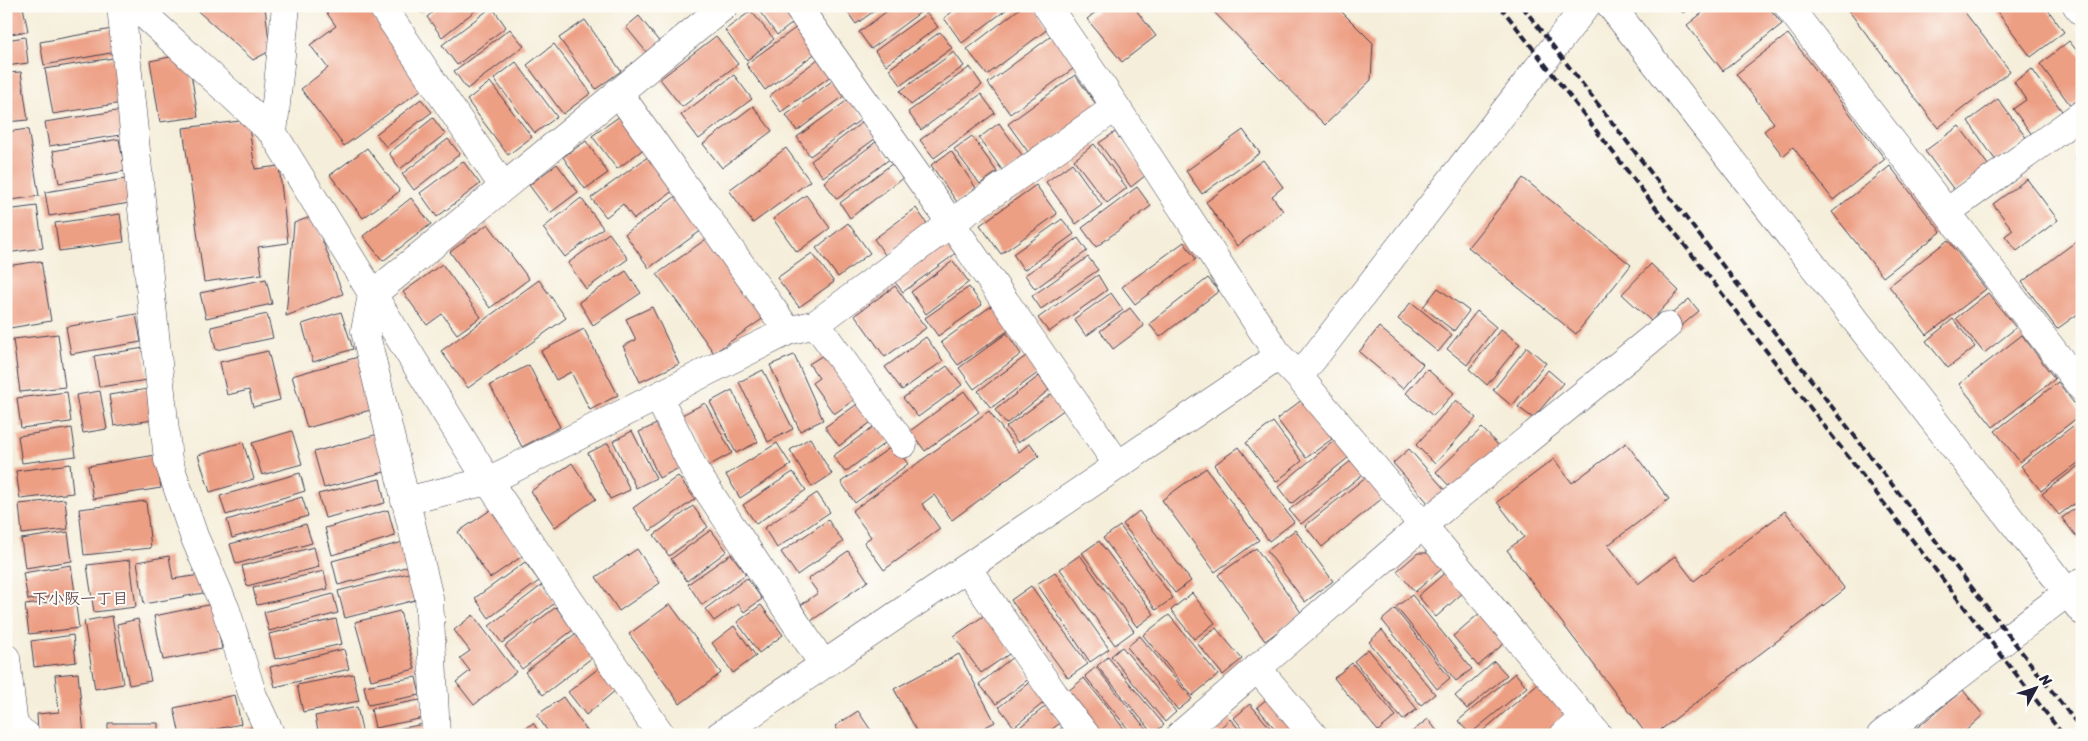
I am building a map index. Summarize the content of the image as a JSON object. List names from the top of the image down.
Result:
{
  "districts": ["下小阪一丁目"],
  "north": "top right"
}
